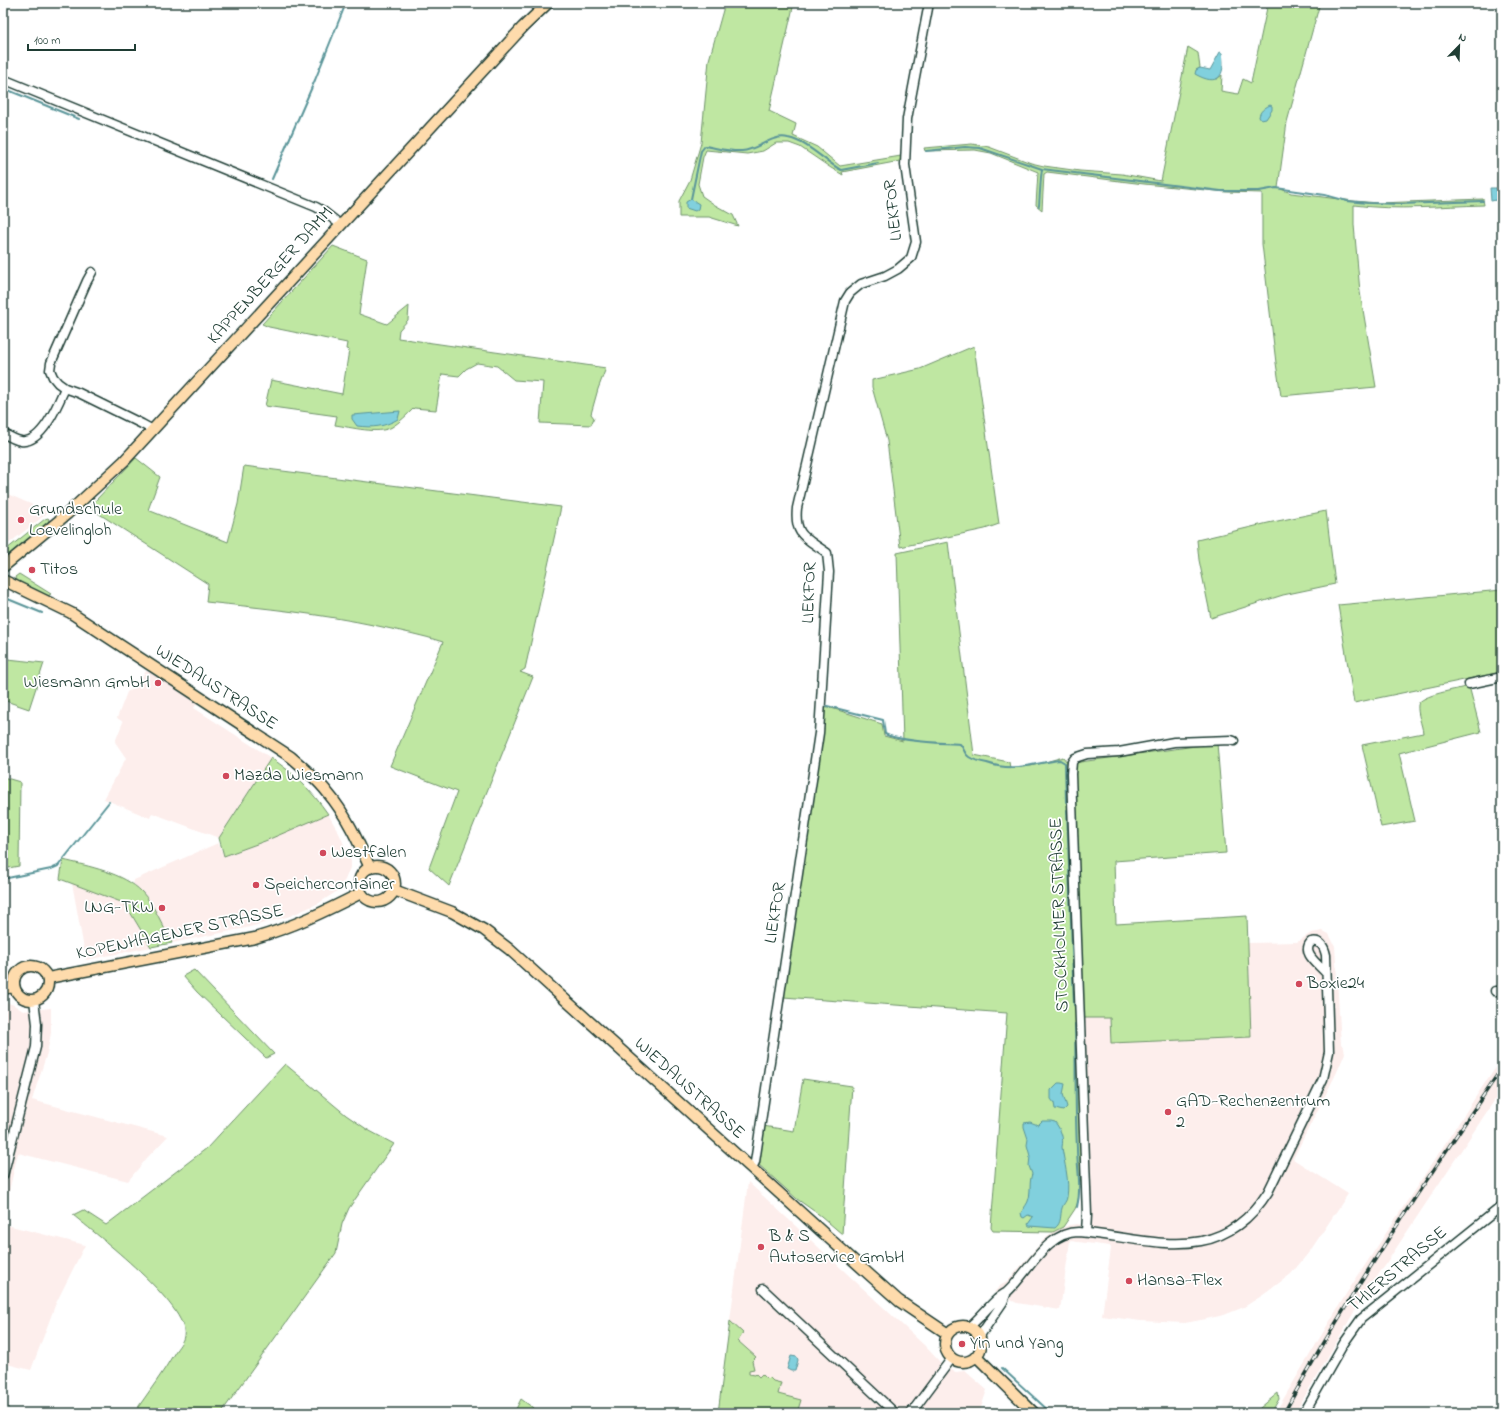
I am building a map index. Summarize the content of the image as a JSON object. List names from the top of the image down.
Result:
{
  "streets": {
    "main road": ["KAPPENBERGER DAMM", "WIEDAUSTRASSE", "KOPENHAGENER STRASSE"],
    "street": ["LIEKFOR", "STOCKHOLMER STRASSE", "THIERSTRASSE"]
  },
  "crossings": [
    ["LIEKFOR", "WIEDAUSTRASSE"],
    ["WIEDAUSTRASSE", "KOPENHAGENER STRASSE"]
  ],
  "places": [
    "Grundschule Loevelingloh",
    "Titos",
    "Wiesmann GmbH",
    "Mazda Wiesmann",
    "Westfalen",
    "Speichercontainer",
    "LNG-TKW",
    "Boxie24",
    "GAD-Rechenzentrum 2",
    "B & S Autoservice GmbH",
    "Hansa-Flex",
    "Yin und Yang"
  ],
  "scale_bar": "100 m",
  "north": "top right"
}
